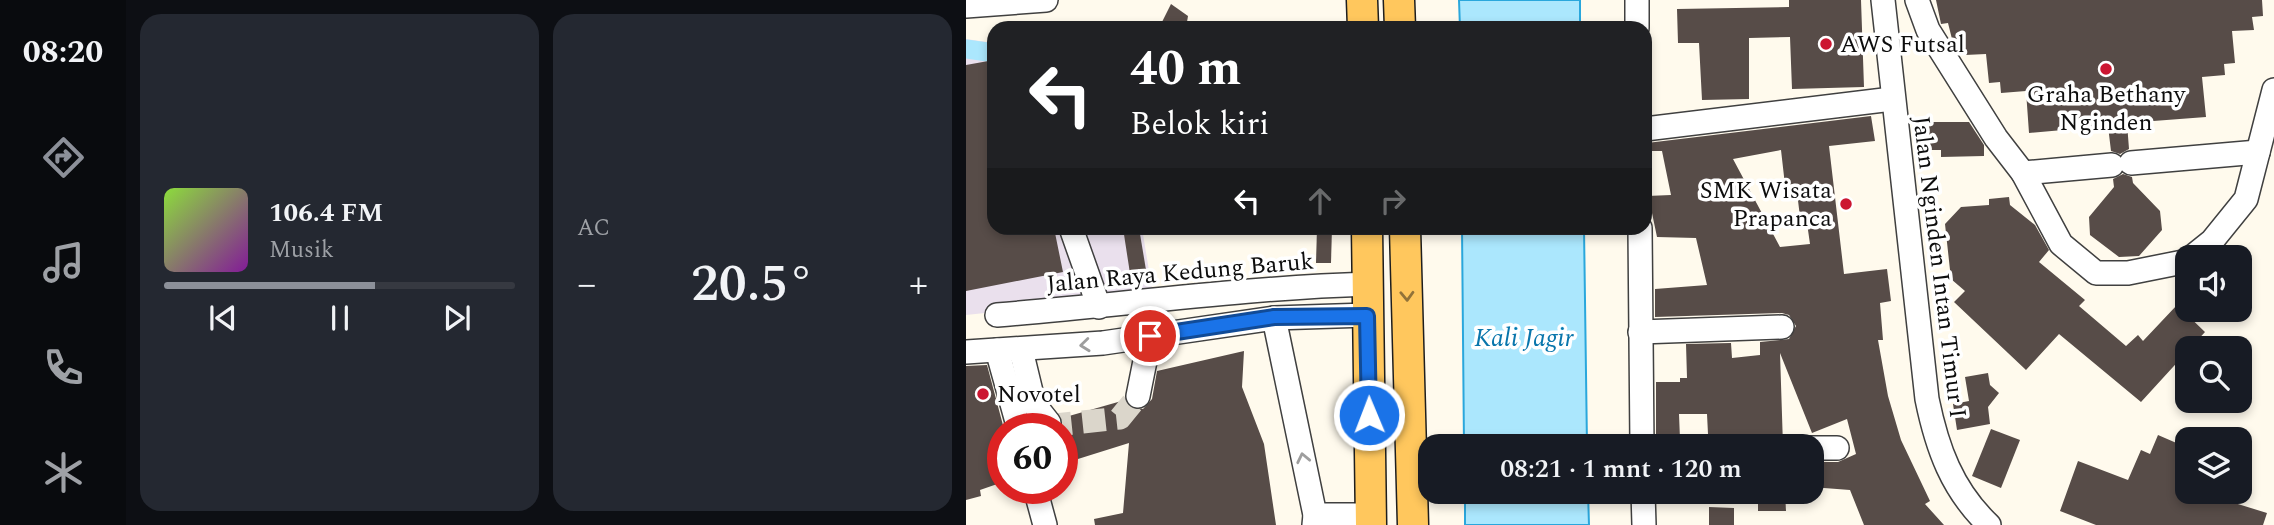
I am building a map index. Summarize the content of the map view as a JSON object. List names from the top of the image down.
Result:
{
  "streets": {
    "street": ["Jalan Nginden Intan Timur I", "Jalan Raya Kedung Baruk"]
  },
  "water": ["Kali Jagir"],
  "places": [
    "AWS Futsal",
    "Graha Bethany Nginden",
    "SMK Wisata Prapanca",
    "Novotel"
  ],
  "page": {
    "tabs": "08:20",
    "tile": "AC",
    "turn": ["40 m", "Belok kiri"],
    "song": ["106.4 FM", "Musik"],
    "heat": ["−", "20.5°", "+"],
    "limit": "60",
    "trip": "08:21 · 1 mnt · 120 m"
  }
}
